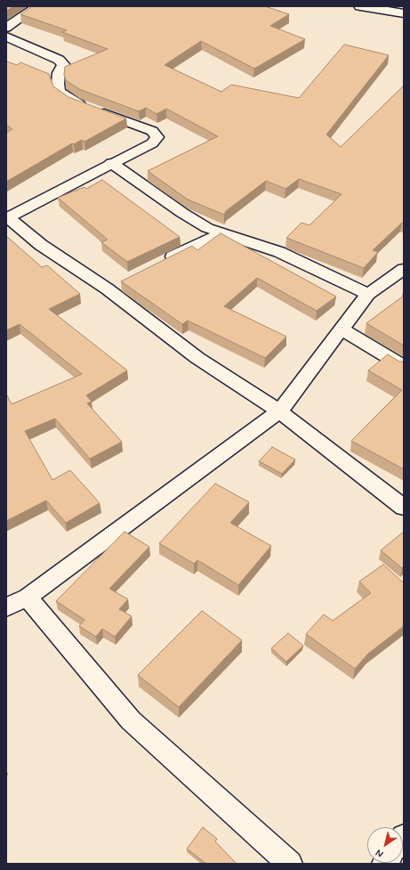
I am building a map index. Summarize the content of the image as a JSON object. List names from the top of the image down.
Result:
{
  "north": "bottom left"
}
